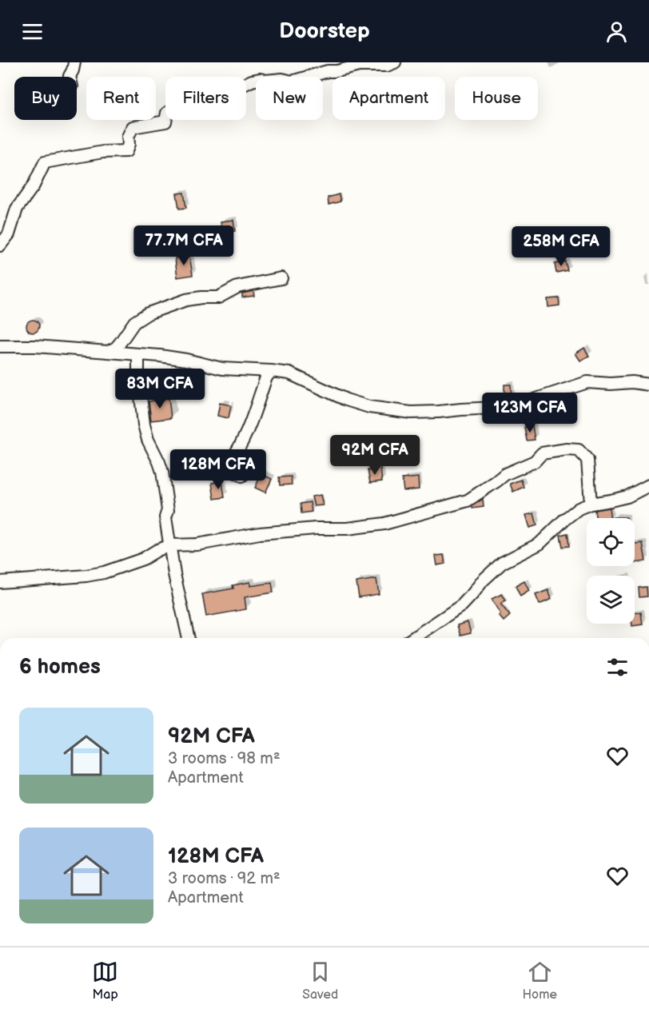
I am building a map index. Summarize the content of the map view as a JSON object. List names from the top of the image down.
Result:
{
  "page": {
    "header": "Doorstep",
    "chip": [
      "Buy",
      "Rent",
      "Filters",
      "New",
      "Apartment",
      "House"
    ],
    "price": [
      "77.7M CFA",
      "258M CFA",
      "83M CFA",
      "123M CFA",
      "92M CFA",
      "128M CFA"
    ],
    "heading": "6 homes",
    "list": [
      {
        "name": "92M CFA",
        "note": "3 rooms · 98 m² · Apartment"
      },
      {
        "name": "128M CFA",
        "note": "3 rooms · 92 m² · Apartment"
      }
    ],
    "tabs": ["Map", "Saved", "Home"]
  }
}
